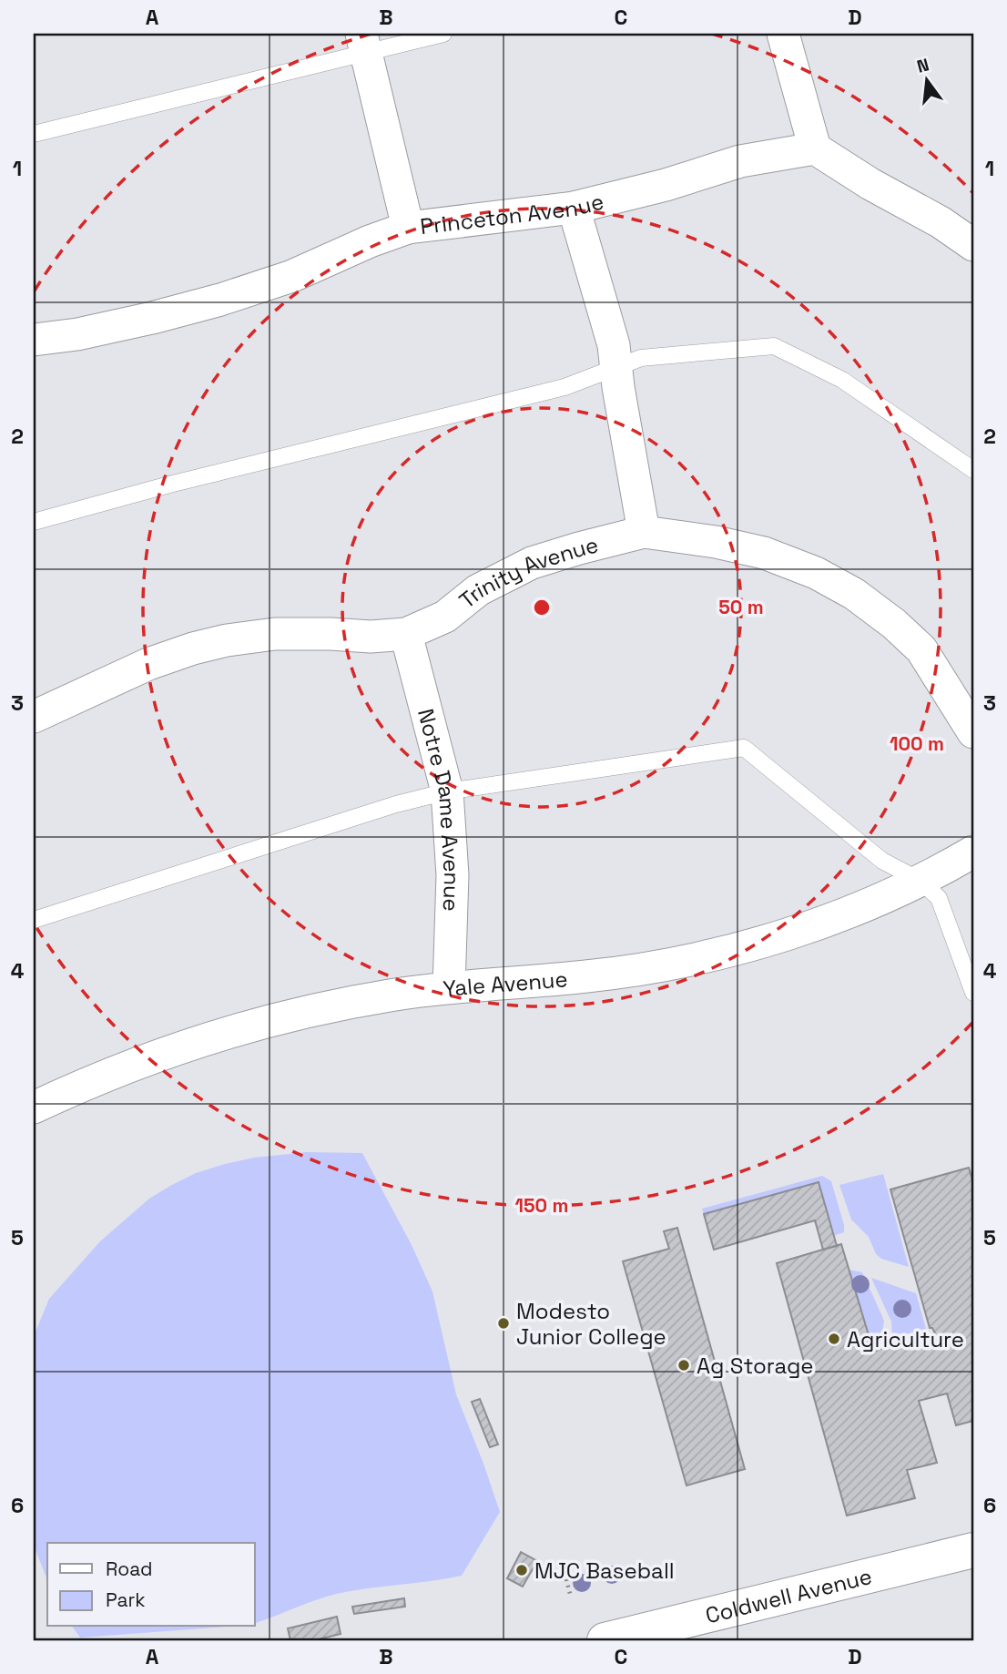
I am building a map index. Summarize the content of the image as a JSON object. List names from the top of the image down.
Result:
{
  "streets": {
    "street": [
      "Princeton Avenue",
      "Trinity Avenue",
      "Notre Dame Avenue",
      "Yale Avenue",
      "Coldwell Avenue"
    ]
  },
  "crossings": [
    ["Trinity Avenue", "Notre Dame Avenue"],
    ["Notre Dame Avenue", "Yale Avenue"]
  ],
  "places": [
    "Modesto Junior College",
    "Agriculture",
    "Ag Storage",
    "MJC Baseball"
  ],
  "legend": ["Road", "Park"],
  "north": "top",
  "grid": {
    "columns": [
      "A",
      "B",
      "C",
      "D"
    ],
    "rows": [
      "1",
      "2",
      "3",
      "4",
      "5",
      "6"
    ]
  },
  "rings": ["50 m", "100 m", "150 m"]
}
